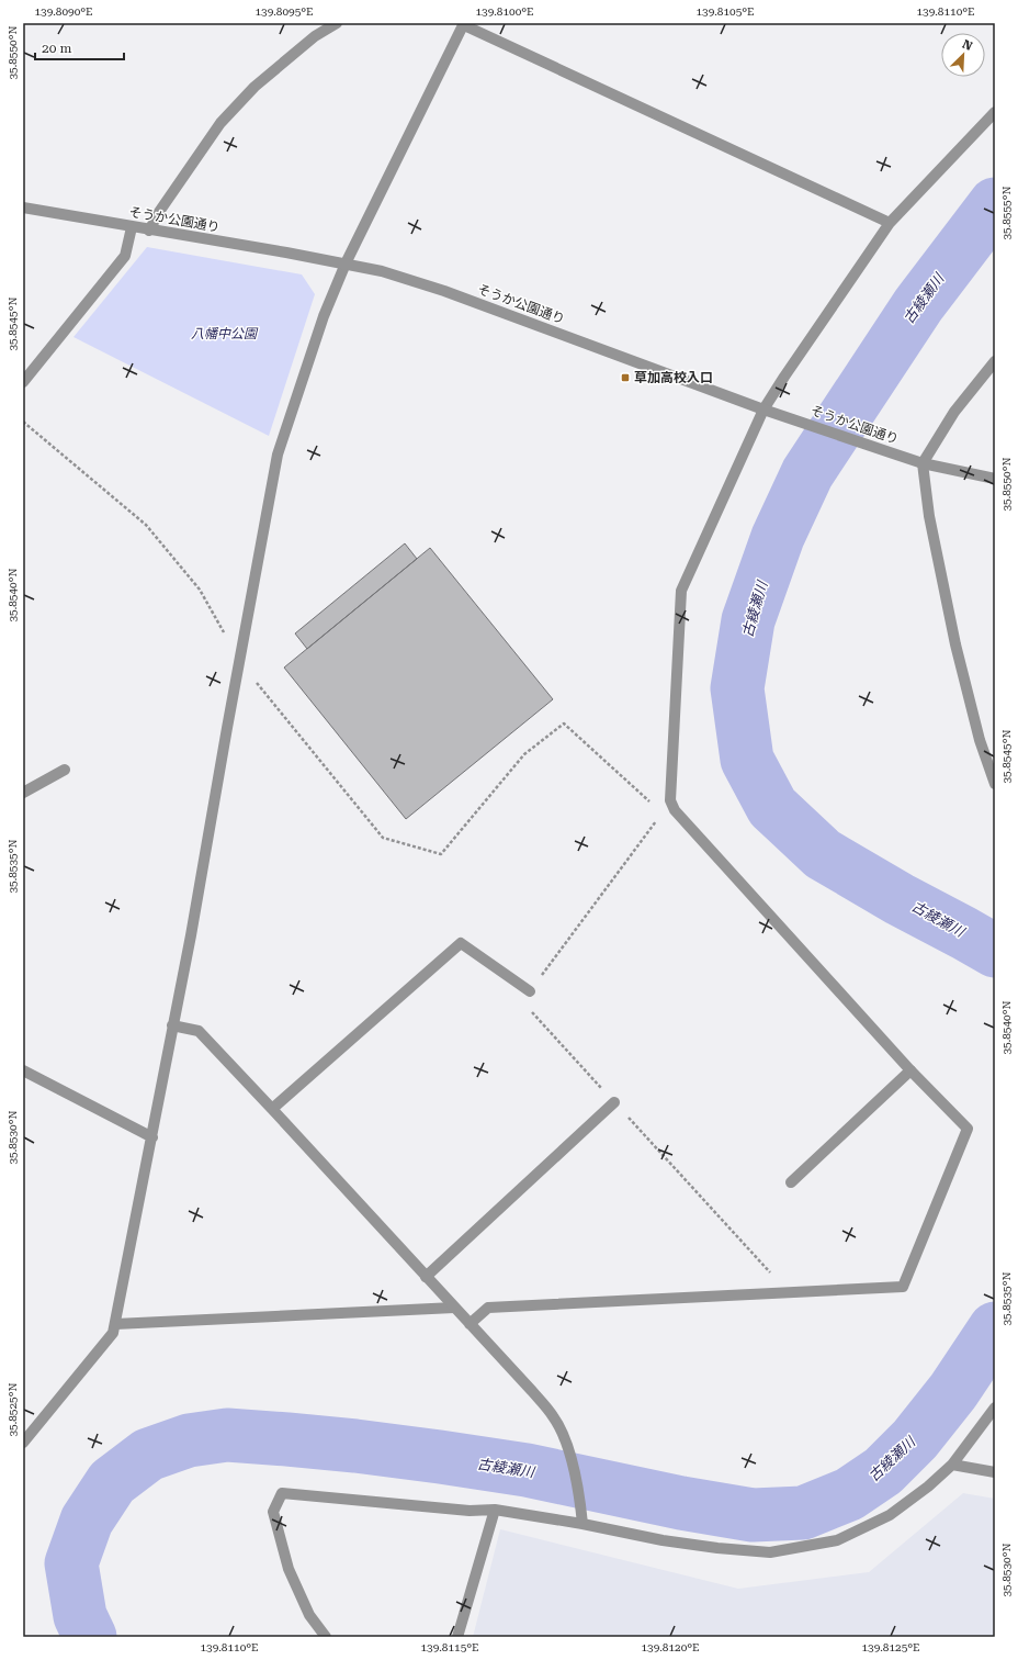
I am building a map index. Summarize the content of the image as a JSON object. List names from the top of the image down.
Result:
{
  "streets": {
    "street": ["そうか公園通り"]
  },
  "water": ["古綾瀬川"],
  "parks": ["八幡中公園"],
  "places": {
    "transit": ["草加高校入口"]
  },
  "scale_bar": "20 m",
  "north": "top right",
  "coordinates": [
    "139.8090°E",
    "139.8095°E",
    "139.8100°E",
    "139.8105°E",
    "139.8110°E",
    "35.8550°N",
    "35.8555°N",
    "35.8545°N",
    "35.8540°N",
    "35.8535°N",
    "35.8530°N",
    "35.8525°N",
    "139.8115°E",
    "139.8120°E",
    "139.8125°E"
  ]
}
